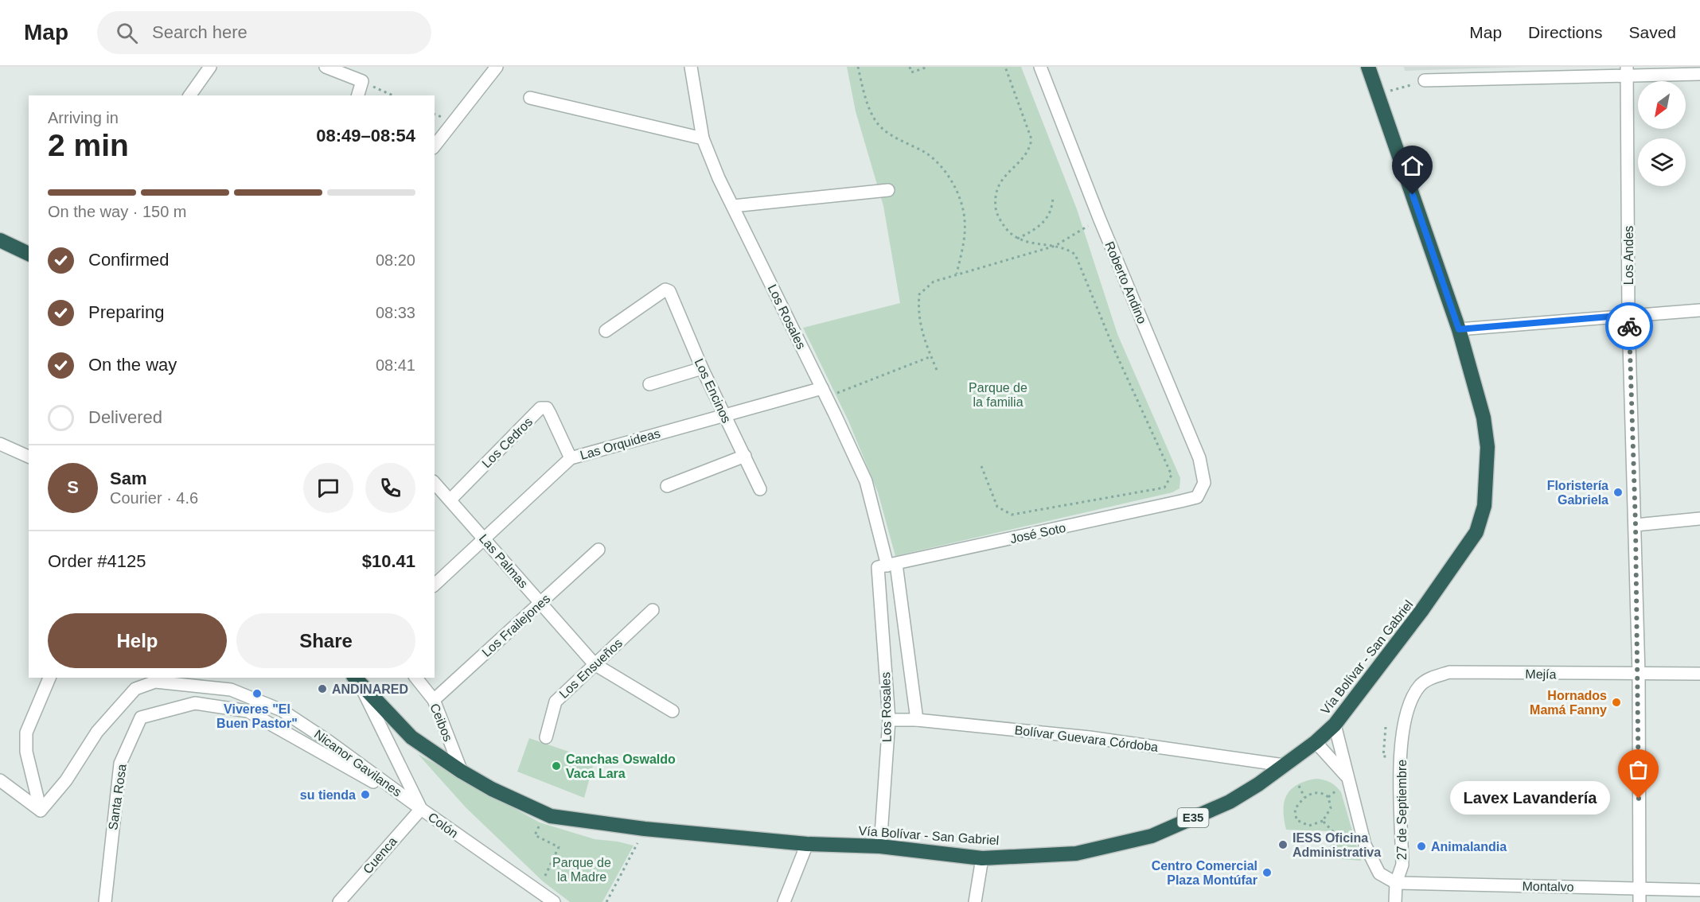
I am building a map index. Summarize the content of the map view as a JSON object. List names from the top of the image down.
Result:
{
  "streets": {
    "highway": ["Vía Bolívar - San Gabriel", "E35"],
    "street": [
      "Los Andes",
      "Roberto Andino",
      "Los Rosales",
      "Los Encinos",
      "Los Cedros",
      "Las Orquideas",
      "José Soto",
      "Las Palmas",
      "Los Frailejones",
      "Los Ensueños",
      "Mejía",
      "Ceibos",
      "Bolívar Guevara Córdoba",
      "Nicanor Gavilanes",
      "Santa Rosa",
      "27 de Septiembre",
      "Colón",
      "Cuenca",
      "Montalvo"
    ]
  },
  "crossings": [
    ["Los Andes", "Mejía"],
    ["Los Andes", "Montalvo"],
    ["Roberto Andino", "José Soto"],
    ["Los Rosales", "Las Orquideas"],
    ["Los Rosales", "José Soto"],
    ["Los Rosales", "Vía Bolívar - San Gabriel"],
    ["Los Rosales", "Bolívar Guevara Córdoba"],
    ["Los Encinos", "Las Orquideas"],
    ["Los Cedros", "Las Orquideas"],
    ["Los Cedros", "Las Palmas"],
    ["Las Orquideas", "Las Palmas"],
    ["Las Palmas", "Los Frailejones"],
    ["Las Palmas", "Los Ensueños"],
    ["Los Frailejones", "Ceibos"],
    ["Vía Bolívar - San Gabriel", "Ceibos"],
    ["Vía Bolívar - San Gabriel", "Bolívar Guevara Córdoba"],
    ["Vía Bolívar - San Gabriel", "Colón"],
    ["Mejía", "27 de Septiembre"],
    ["Nicanor Gavilanes", "Santa Rosa"],
    ["Nicanor Gavilanes", "Colón"],
    ["Nicanor Gavilanes", "Cuenca"],
    ["Santa Rosa", "Colón"],
    ["Santa Rosa", "Cuenca"],
    ["27 de Septiembre", "Montalvo"],
    ["Colón", "Cuenca"]
  ],
  "parks": ["Parque de la familia", "Parque de la Madre"],
  "places": [
    "Floristería Gabriela",
    "ANDINARED",
    "Viveres \"El Buen Pastor\"",
    "Hornados Mamá Fanny",
    "Canchas Oswaldo Vaca Lara",
    "su tienda",
    "Lavex Lavandería",
    "IESS Oficina Administrativa",
    "Animalandia",
    "Centro Comercial Plaza Montúfar"
  ],
  "north": "bottom left",
  "page": {
    "header": "Map",
    "search": "Search here",
    "nav": ["Map", "Directions", "Saved"],
    "heading": ["2 min", "Arriving in", "08:49–08:54"],
    "panel": [
      "Sam",
      "Courier · 4.6",
      "Order #4125",
      "$10.41"
    ],
    "bar": "On the way · 150 m",
    "list": [
      ["Confirmed", "08:20"],
      ["Preparing", "08:33"],
      ["On the way", "08:41"],
      "Delivered"
    ],
    "round": "S",
    "buttons": ["Help", "Share"],
    "bubble": "Lavex Lavandería"
  }
}
